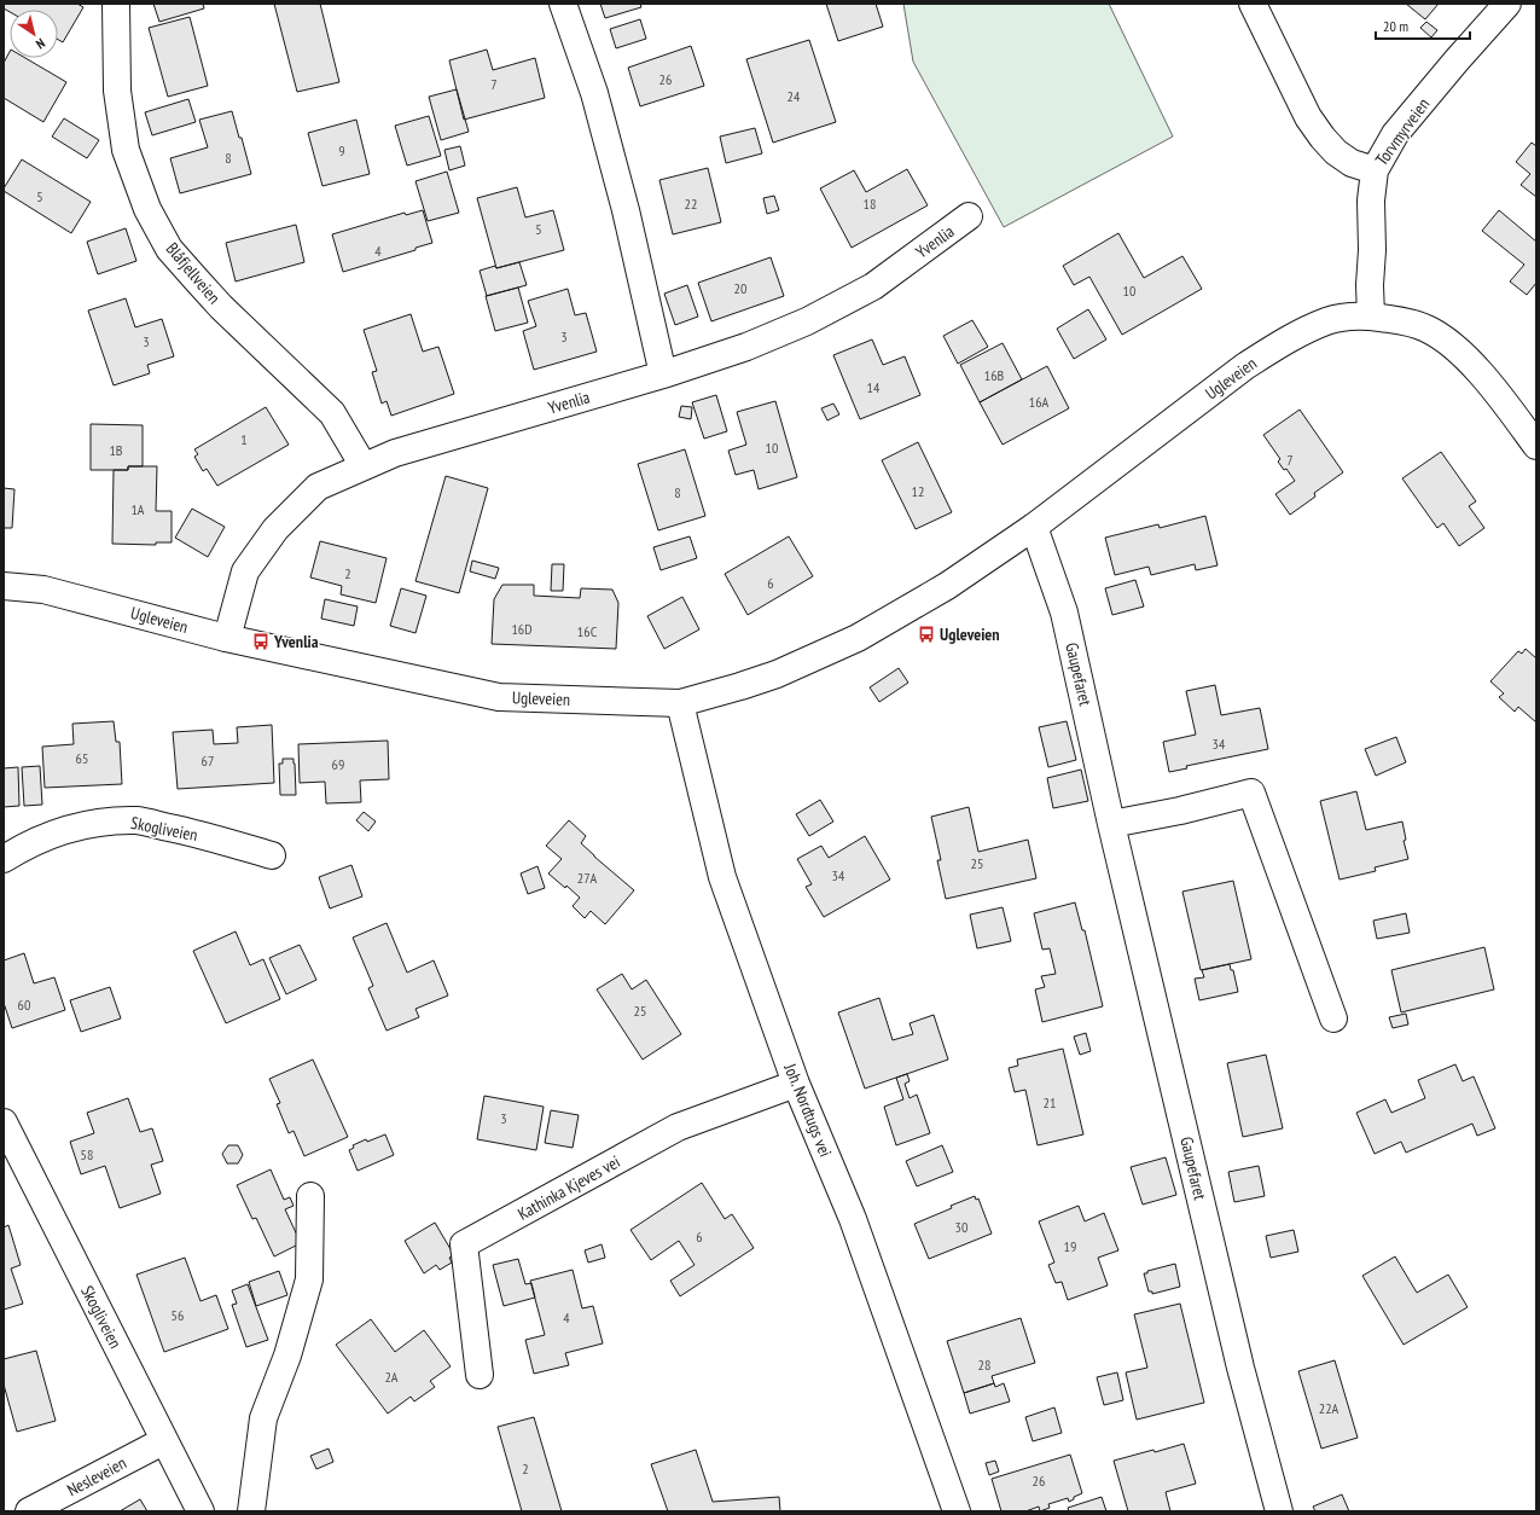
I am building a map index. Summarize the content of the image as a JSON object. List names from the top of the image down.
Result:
{
  "streets": {
    "street": [
      "Torvmyrveien",
      "Yvenlia",
      "Blåfjellveien",
      "Ugleveien",
      "Gaupefaret",
      "Skogliveien",
      "Joh. Nordtugs vei",
      "Kathinka Kjeves vei",
      "Nesleveien"
    ]
  },
  "crossings": [
    ["Torvmyrveien", "Ugleveien"],
    ["Yvenlia", "Blåfjellveien"],
    ["Yvenlia", "Ugleveien"],
    ["Ugleveien", "Gaupefaret"],
    ["Ugleveien", "Joh. Nordtugs vei"],
    ["Skogliveien", "Nesleveien"],
    ["Joh. Nordtugs vei", "Kathinka Kjeves vei"]
  ],
  "places": {
    "bus stop": ["Ugleveien", "Yvenlia"]
  },
  "house_numbers": [
    "26",
    "7",
    "24",
    "9",
    "8",
    "5",
    "22",
    "18",
    "5",
    "4",
    "20",
    "10",
    "3",
    "3",
    "16B",
    "14",
    "16A",
    "1",
    "10",
    "1B",
    "7",
    "12",
    "8",
    "1A",
    "2",
    "6",
    "16D",
    "16C",
    "34",
    "65",
    "67",
    "69",
    "25",
    "34",
    "27A",
    "60",
    "25",
    "21",
    "3",
    "58",
    "30",
    "6",
    "19",
    "56",
    "4",
    "28",
    "2A",
    "22A",
    "2",
    "26"
  ],
  "scale_bar": "20 m",
  "north": "bottom right"
}
